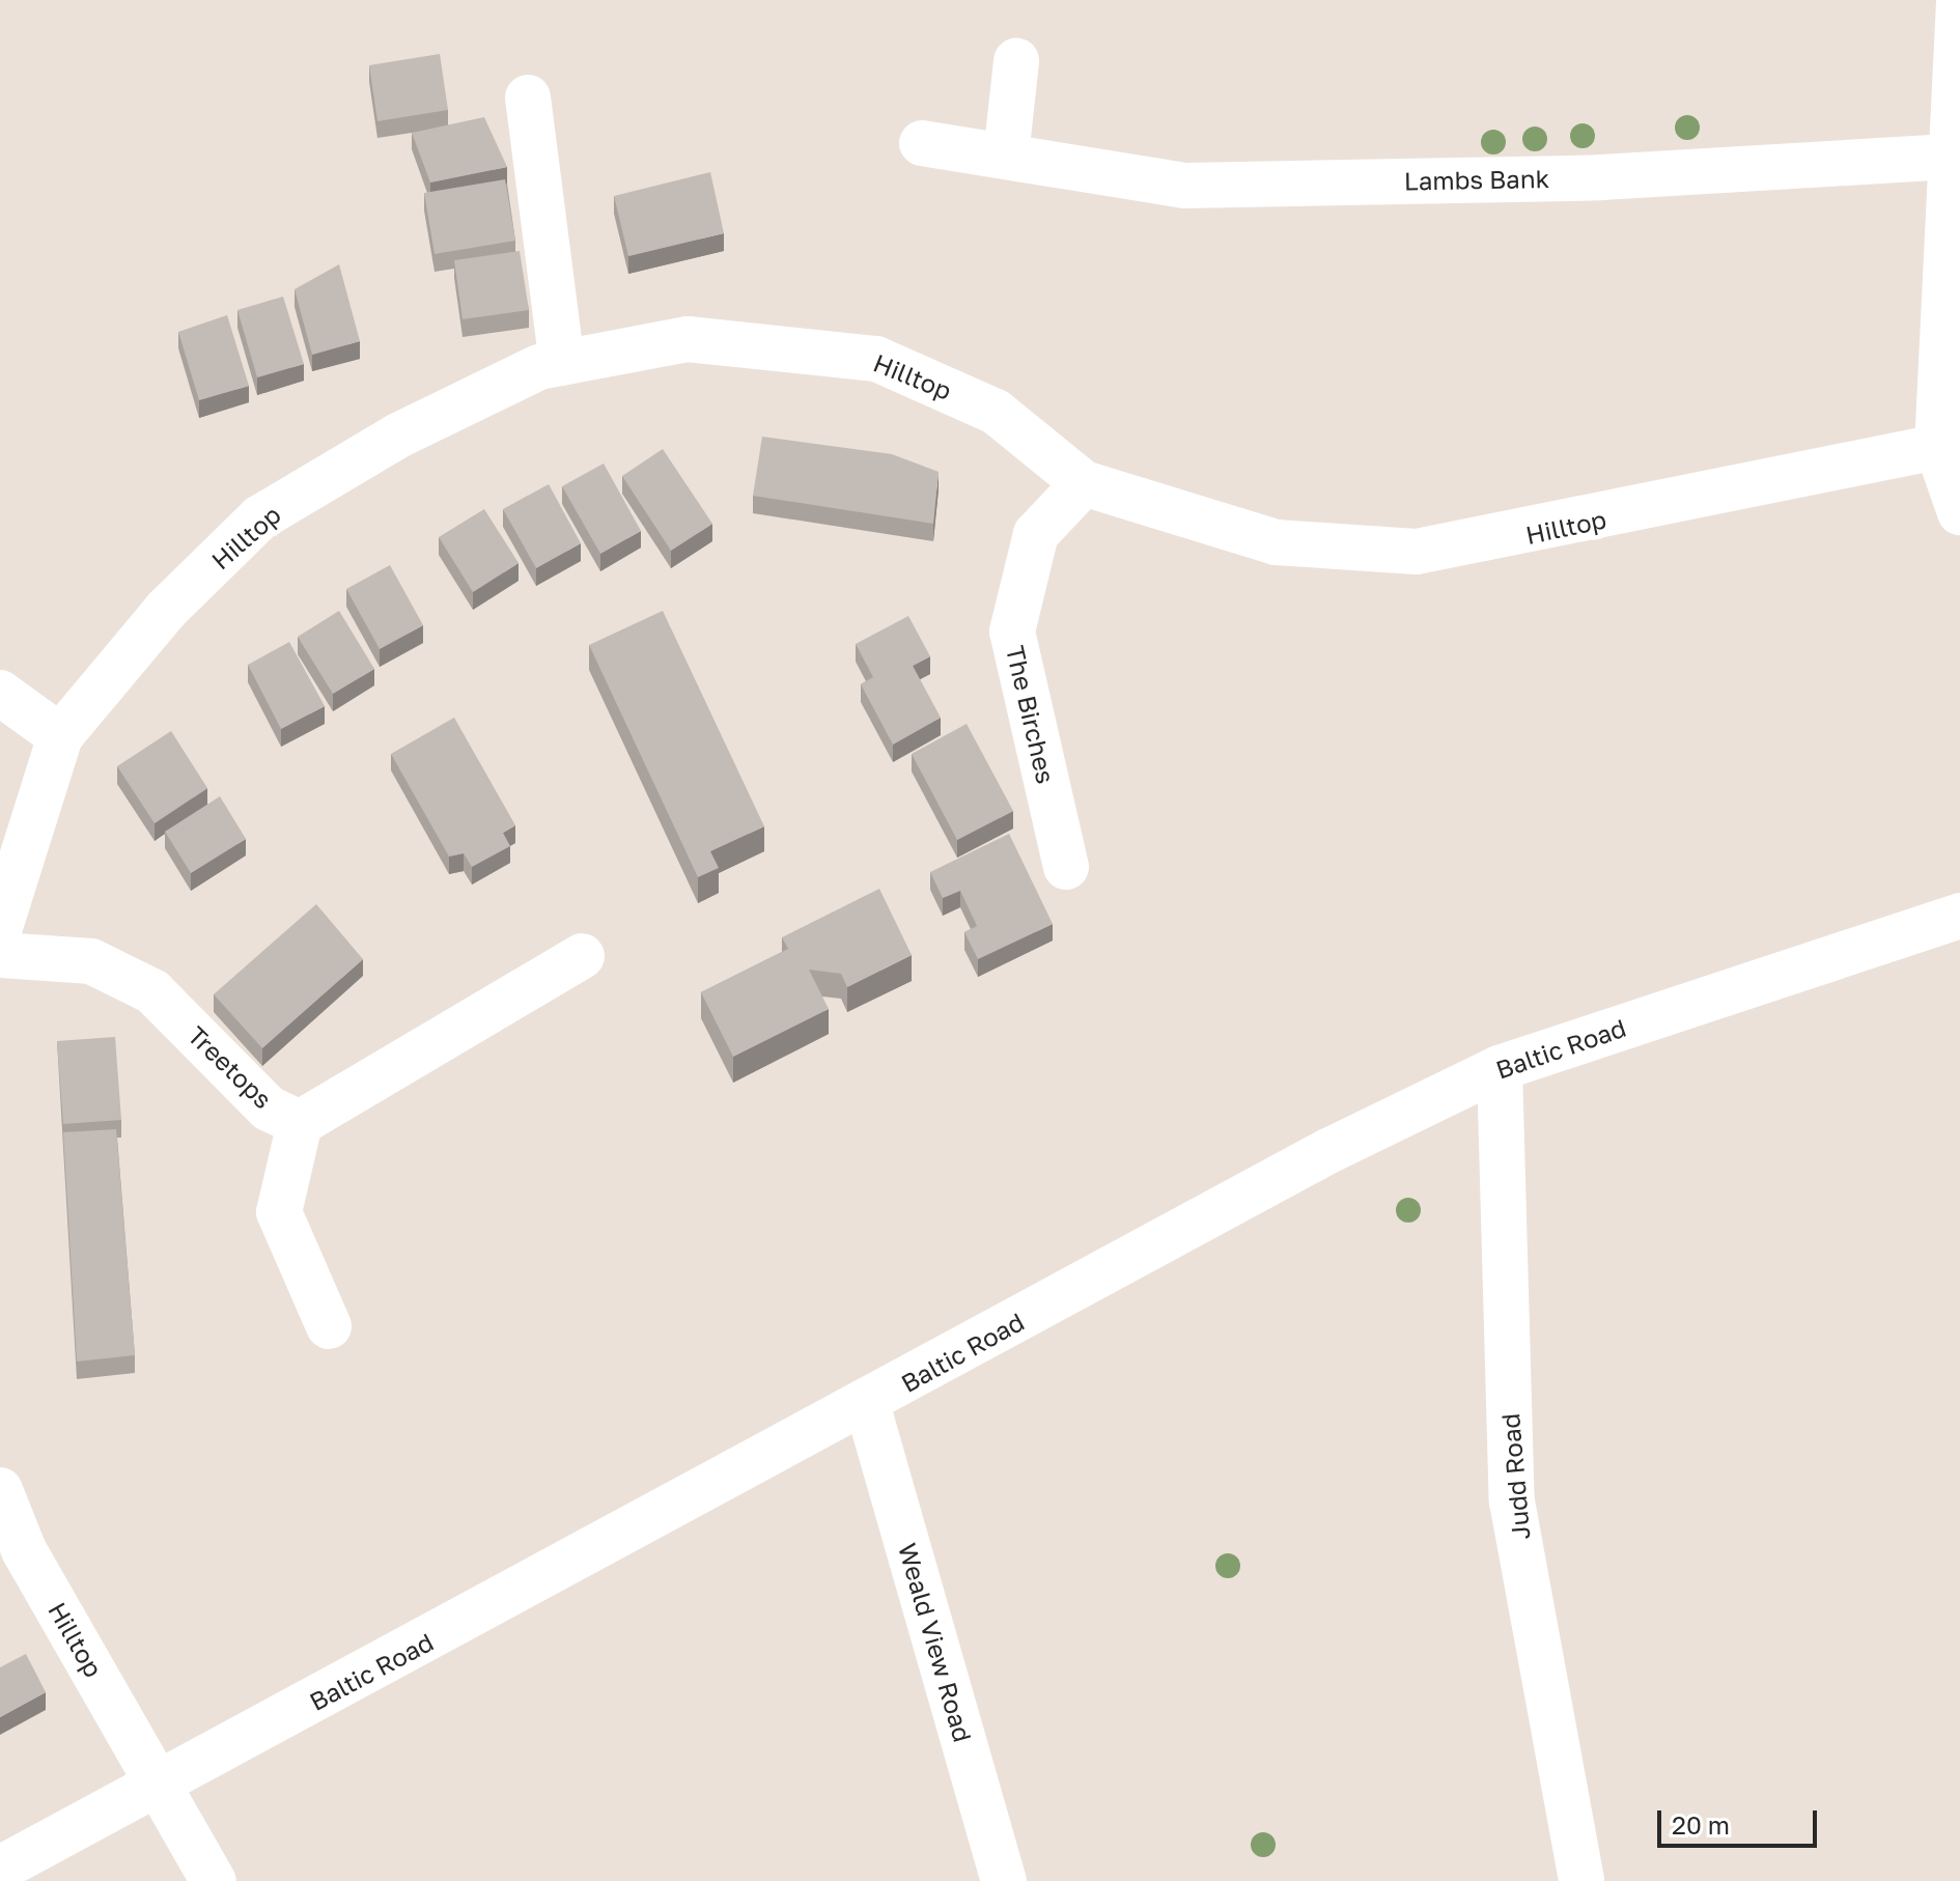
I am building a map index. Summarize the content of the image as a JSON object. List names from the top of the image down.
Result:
{
  "streets": {
    "street": [
      "Lambs Bank",
      "Hilltop",
      "The Birches",
      "Baltic Road",
      "Treetops",
      "Judd Road",
      "Weald View Road"
    ]
  },
  "crossings": [
    ["Hilltop", "The Birches"],
    ["Hilltop", "Baltic Road"],
    ["Baltic Road", "Judd Road"],
    ["Baltic Road", "Weald View Road"]
  ],
  "scale_bar": "20 m"
}
